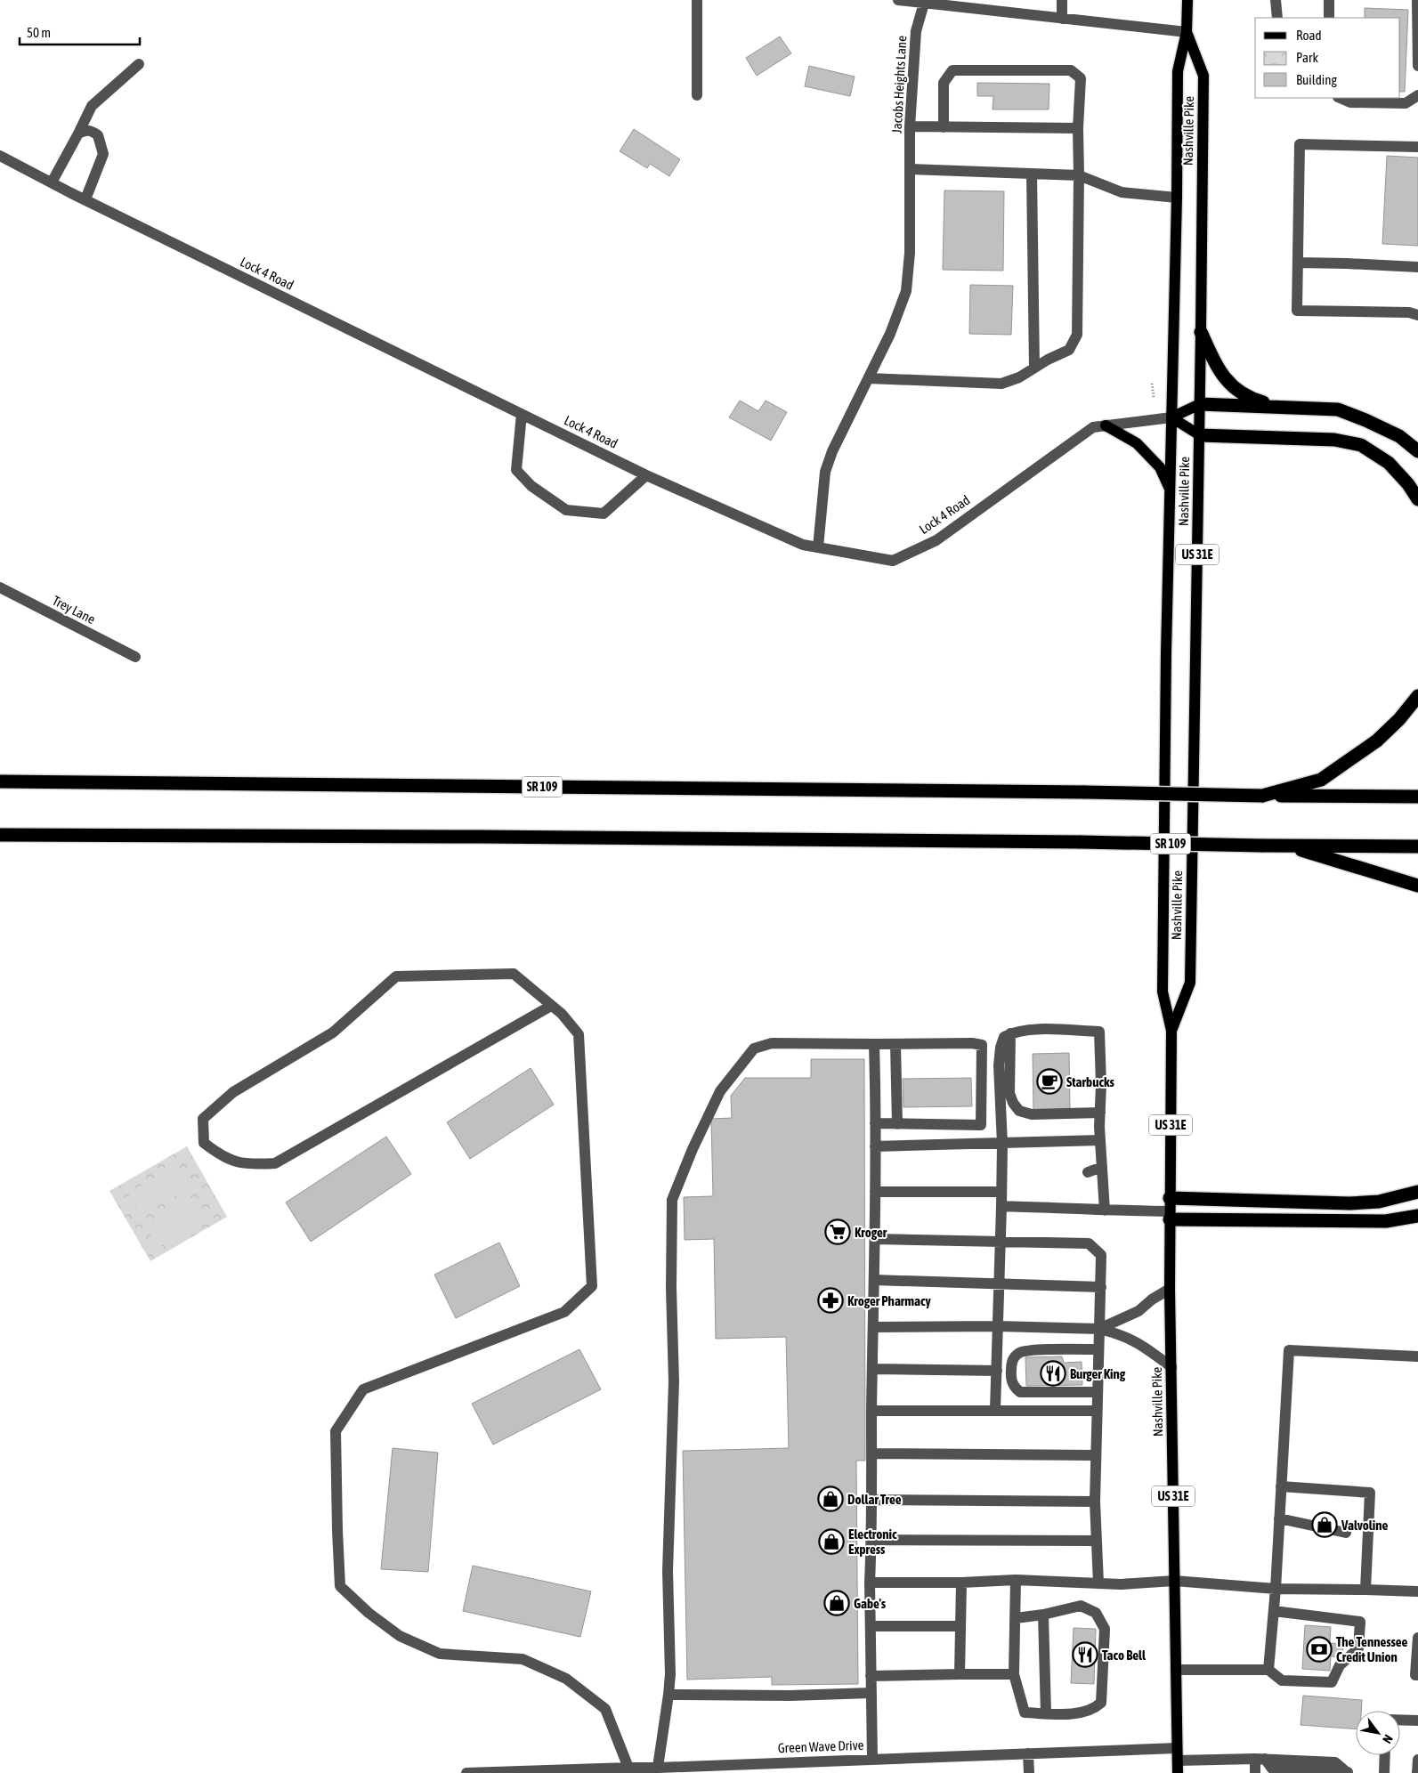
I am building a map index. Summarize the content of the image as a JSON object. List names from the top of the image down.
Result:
{
  "streets": {
    "highway": ["SR 109"],
    "main road": ["Nashville Pike", "US 31E"],
    "street": [
      "Jacobs Heights Lane",
      "Lock 4 Road",
      "Trey Lane",
      "Green Wave Drive"
    ]
  },
  "crossings": [
    ["Jacobs Heights Lane", "Lock 4 Road"],
    ["Nashville Pike", "Lock 4 Road"],
    ["Nashville Pike", "Green Wave Drive"]
  ],
  "places": {
    "cafe": ["Starbucks"],
    "supermarket": ["Kroger"],
    "pharmacy": ["Kroger Pharmacy"],
    "restaurant": ["Burger King", "Taco Bell"],
    "shop": [
      "Dollar Tree",
      "Valvoline",
      "Electronic Express",
      "Gabe's"
    ],
    "bank": ["The Tennessee Credit Union"]
  },
  "legend": ["Road", "Park", "Building"],
  "scale_bar": "50 m",
  "north": "bottom right"
}
